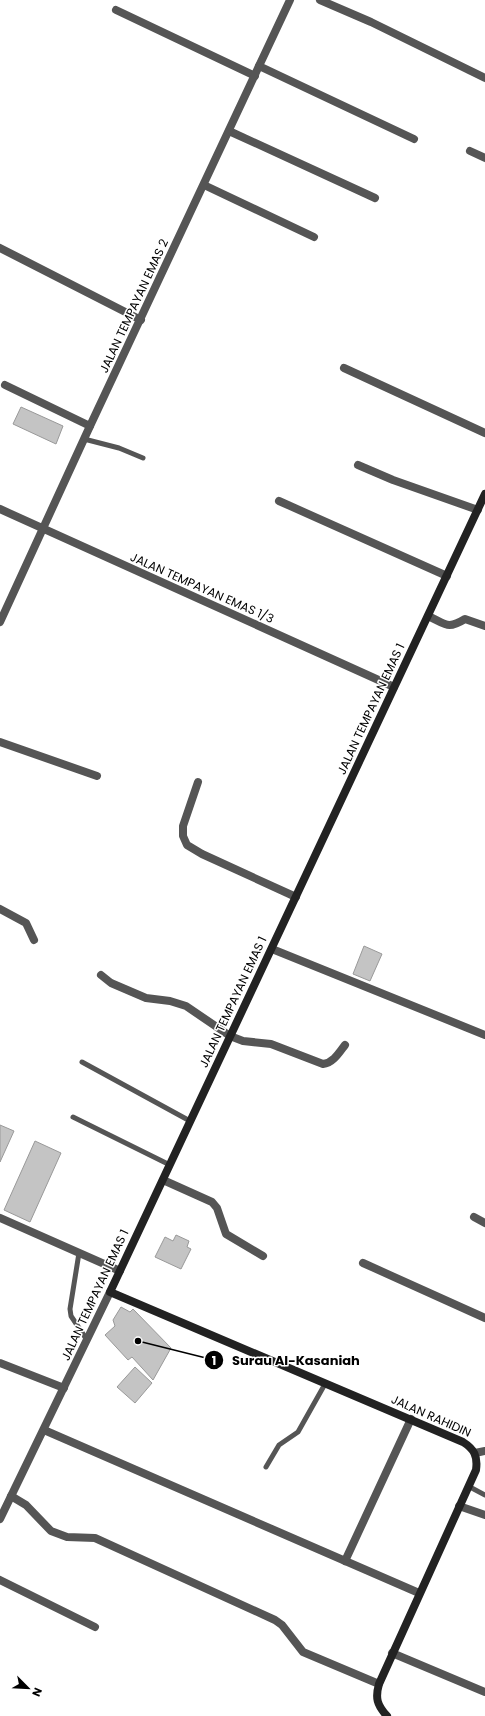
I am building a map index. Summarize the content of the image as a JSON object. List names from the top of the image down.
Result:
{
  "streets": {
    "street": [
      "JALAN TEMPAYAN EMAS 2",
      "JALAN TEMPAYAN EMAS 1/3",
      "JALAN TEMPAYAN EMAS 1",
      "JALAN RAHIDIN"
    ]
  },
  "crossings": [
    ["JALAN TEMPAYAN EMAS 2", "JALAN TEMPAYAN EMAS 1/3"],
    ["JALAN TEMPAYAN EMAS 1/3", "JALAN TEMPAYAN EMAS 1"],
    ["JALAN TEMPAYAN EMAS 1", "JALAN RAHIDIN"]
  ],
  "places": ["Surau Al-Kasaniah"],
  "north": "bottom right"
}
